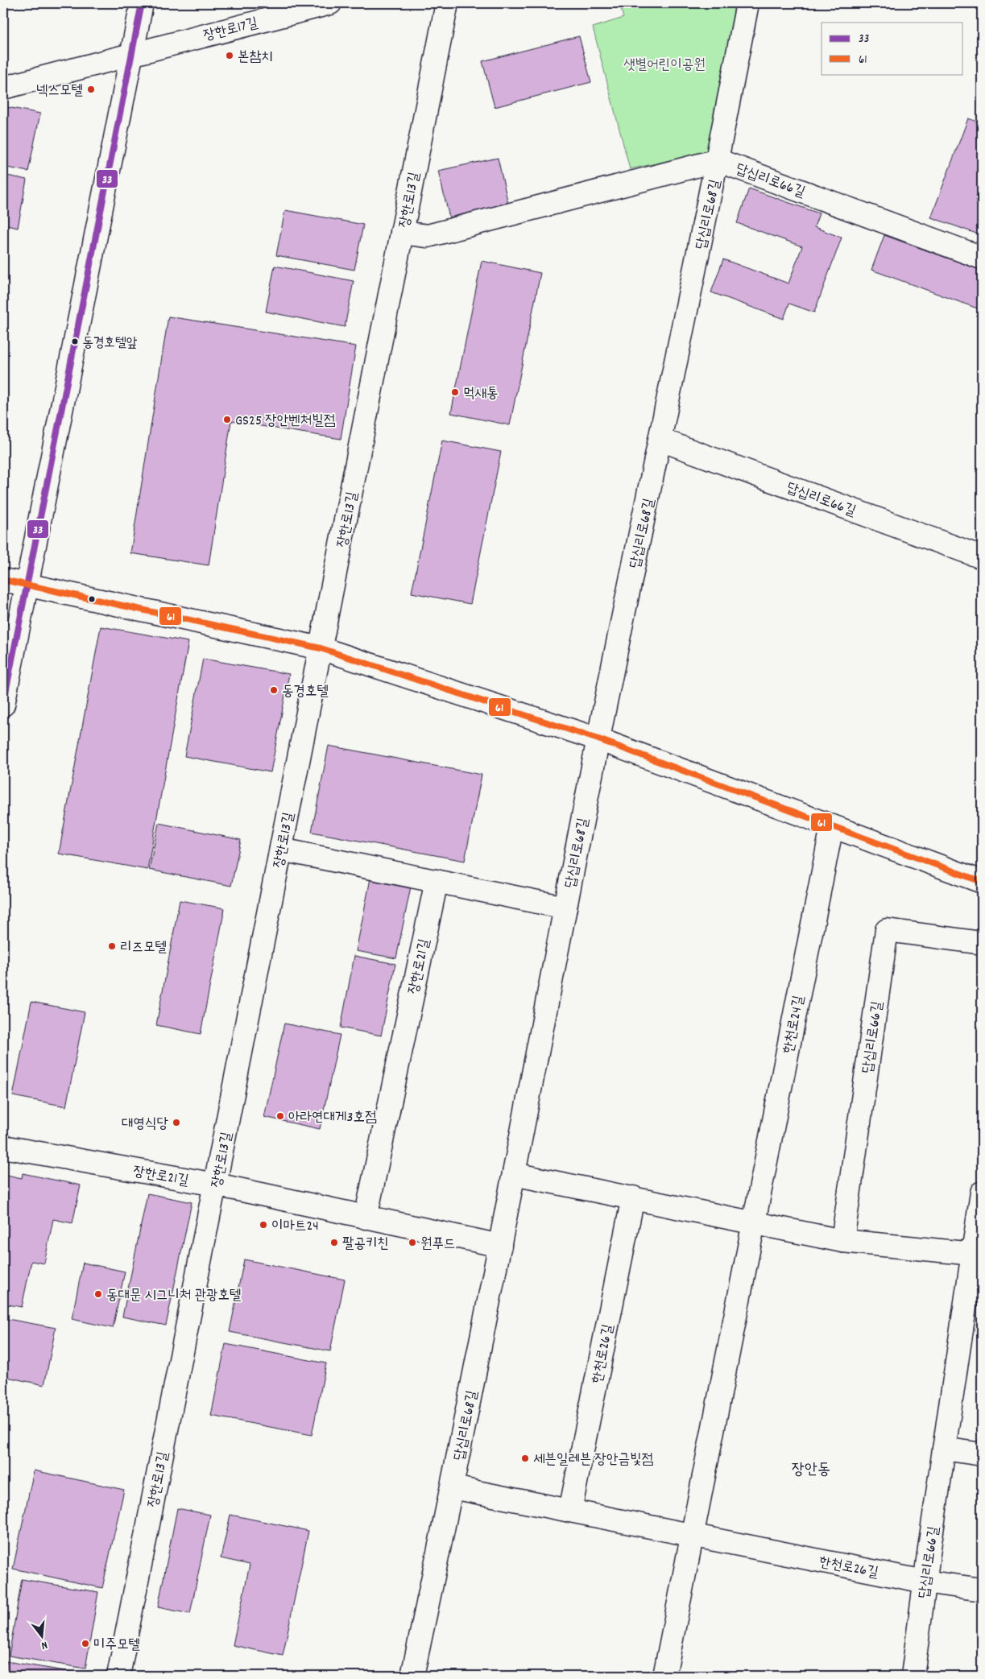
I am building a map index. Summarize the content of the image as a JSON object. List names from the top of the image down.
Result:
{
  "streets": {
    "street": [
      "장한로17길",
      "답십리로66길",
      "장한로13길",
      "답십리로68길",
      "장한로21길",
      "한천로24길",
      "한천로26길"
    ]
  },
  "crossings": [
    ["답십리로66길", "답십리로68길"],
    ["답십리로66길", "한천로26길"],
    ["장한로13길", "답십리로68길"],
    ["장한로13길", "장한로21길"],
    ["답십리로68길", "장한로21길"],
    ["답십리로68길", "한천로26길"]
  ],
  "districts": ["장안동"],
  "parks": ["샛별어린이공원"],
  "places": [
    "본참치",
    "넥스모텔",
    "동경호텔앞",
    "먹새통",
    "GS25 장안벤처빌점",
    "동경호텔",
    "리즈모텔",
    "아라연대게3호점",
    "대영식당",
    "이마트24",
    "팔공키친",
    "원푸드",
    "동대문 시그니처 관광호텔",
    "세븐일레븐 장안금빛점",
    "미주모텔"
  ],
  "lines": ["transit line 33", "transit line 61"],
  "legend": ["33", "61"],
  "north": "bottom"
}
